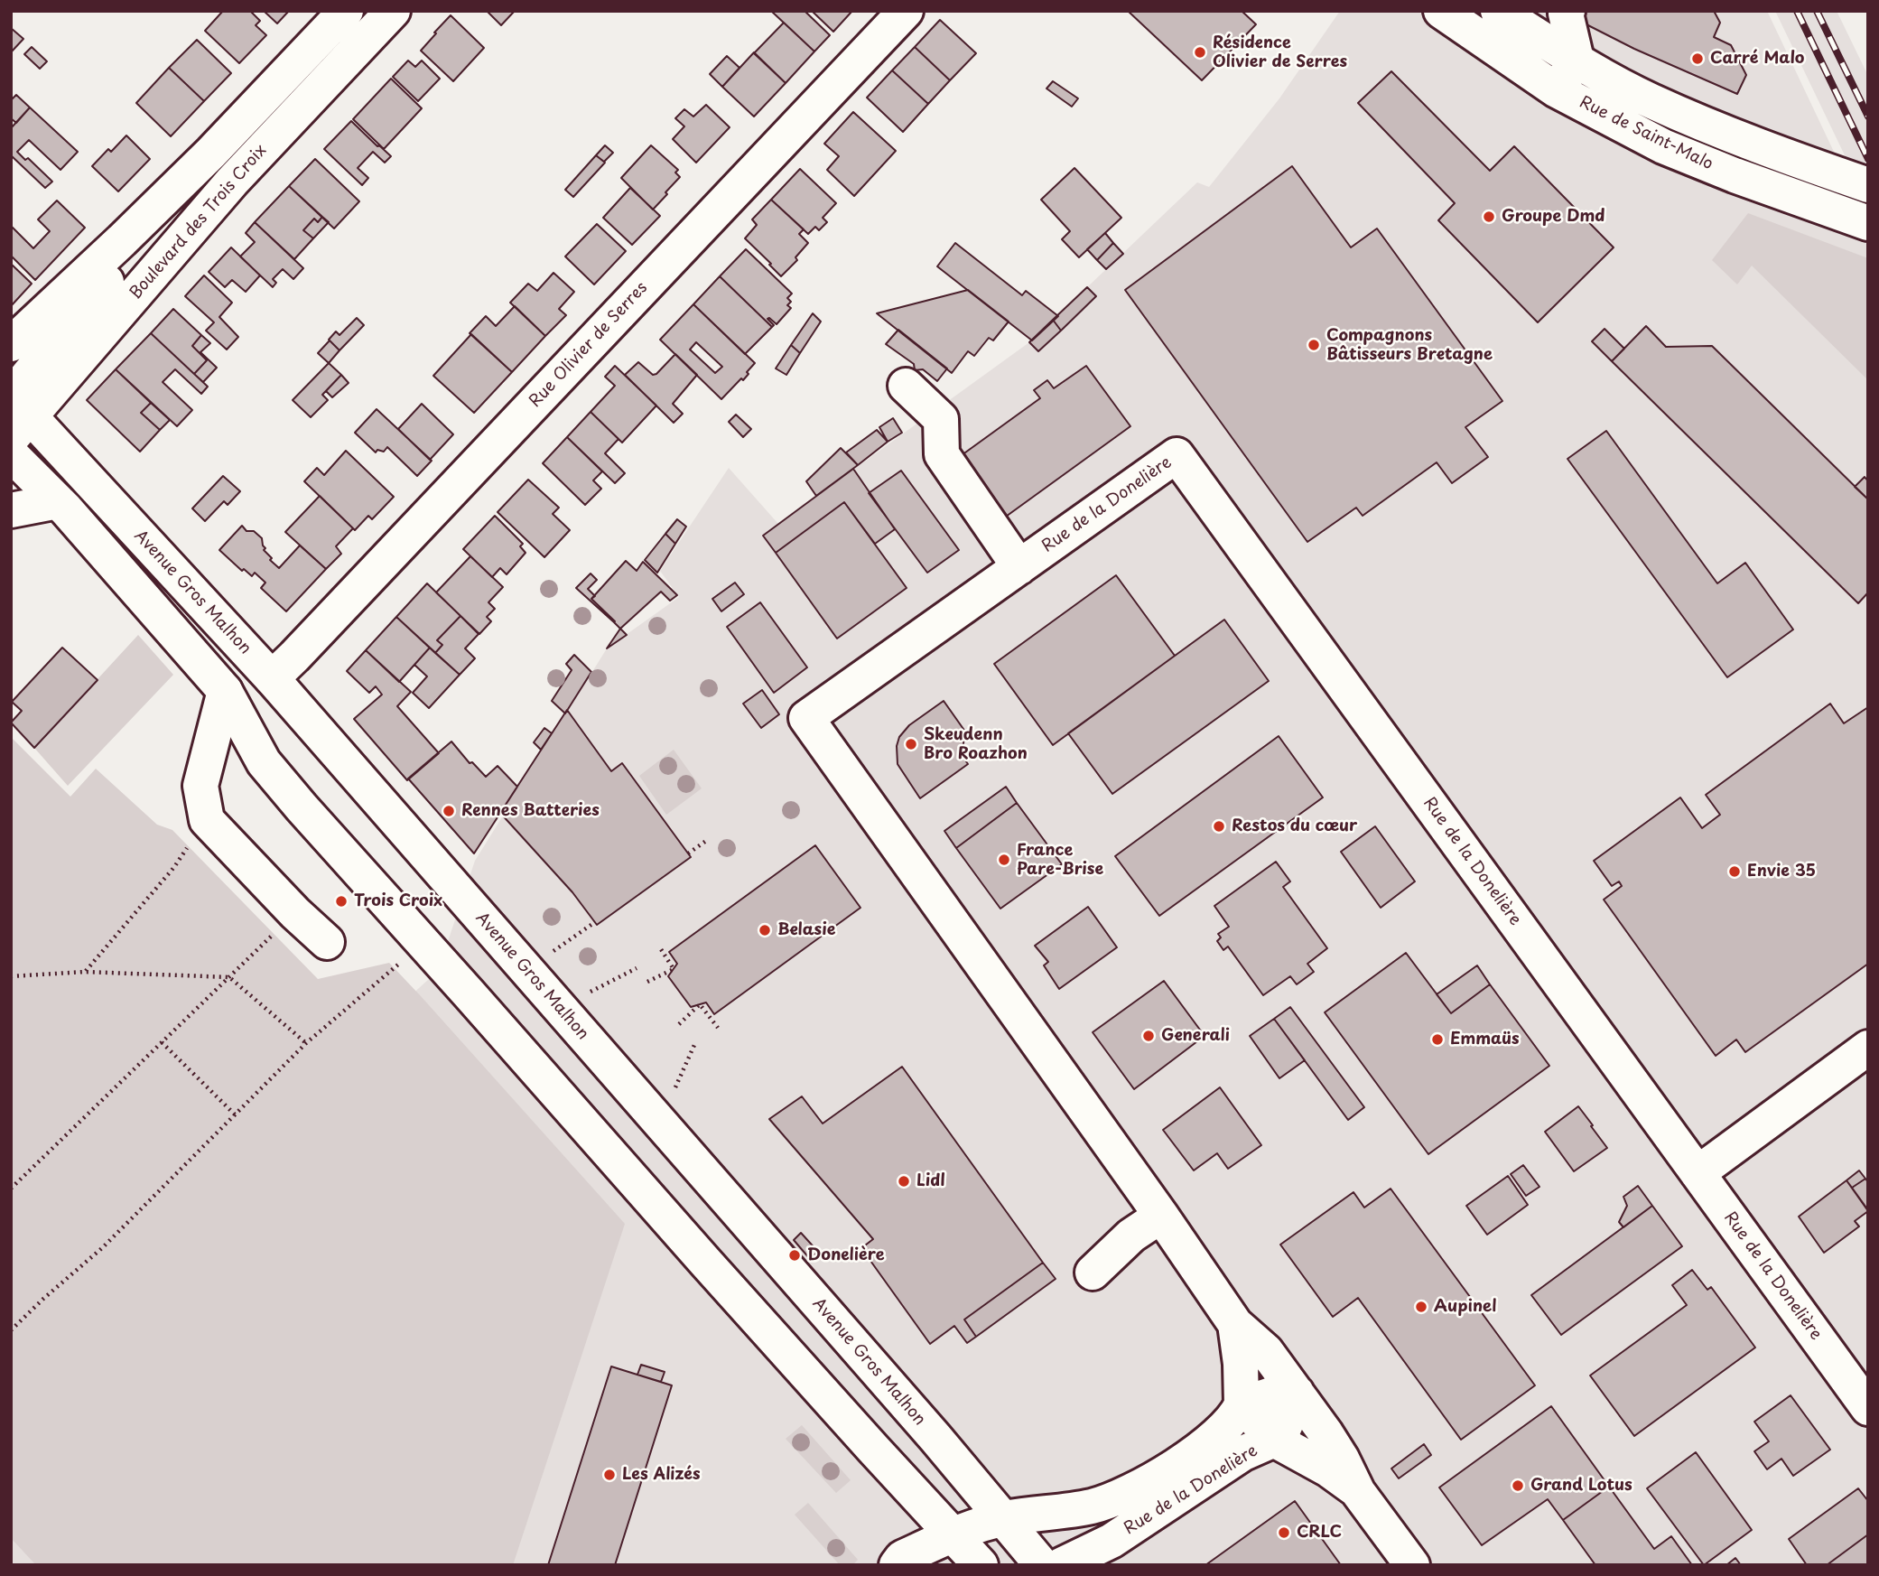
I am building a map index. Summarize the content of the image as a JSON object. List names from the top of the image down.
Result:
{
  "streets": {
    "main road": [
      "Rue de Saint-Malo",
      "Boulevard des Trois Croix",
      "Rue Olivier de Serres",
      "Rue de la Donelière",
      "Avenue Gros Malhon"
    ]
  },
  "crossings": [
    ["Boulevard des Trois Croix", "Avenue Gros Malhon"],
    ["Rue Olivier de Serres", "Avenue Gros Malhon"],
    ["Rue de la Donelière", "Avenue Gros Malhon"]
  ],
  "places": [
    "Résidence Olivier de Serres",
    "Carré Malo",
    "Groupe Dmd",
    "Compagnons Bâtisseurs Bretagne",
    "Skeudenn Bro Roazhon",
    "Rennes Batteries",
    "Restos du cœur",
    "France Pare-Brise",
    "Envie 35",
    "Trois Croix",
    "Belasie",
    "Generali",
    "Emmaüs",
    "Lidl",
    "Donelière",
    "Aupinel",
    "Les Alizés",
    "Grand Lotus",
    "CRLC"
  ]
}
